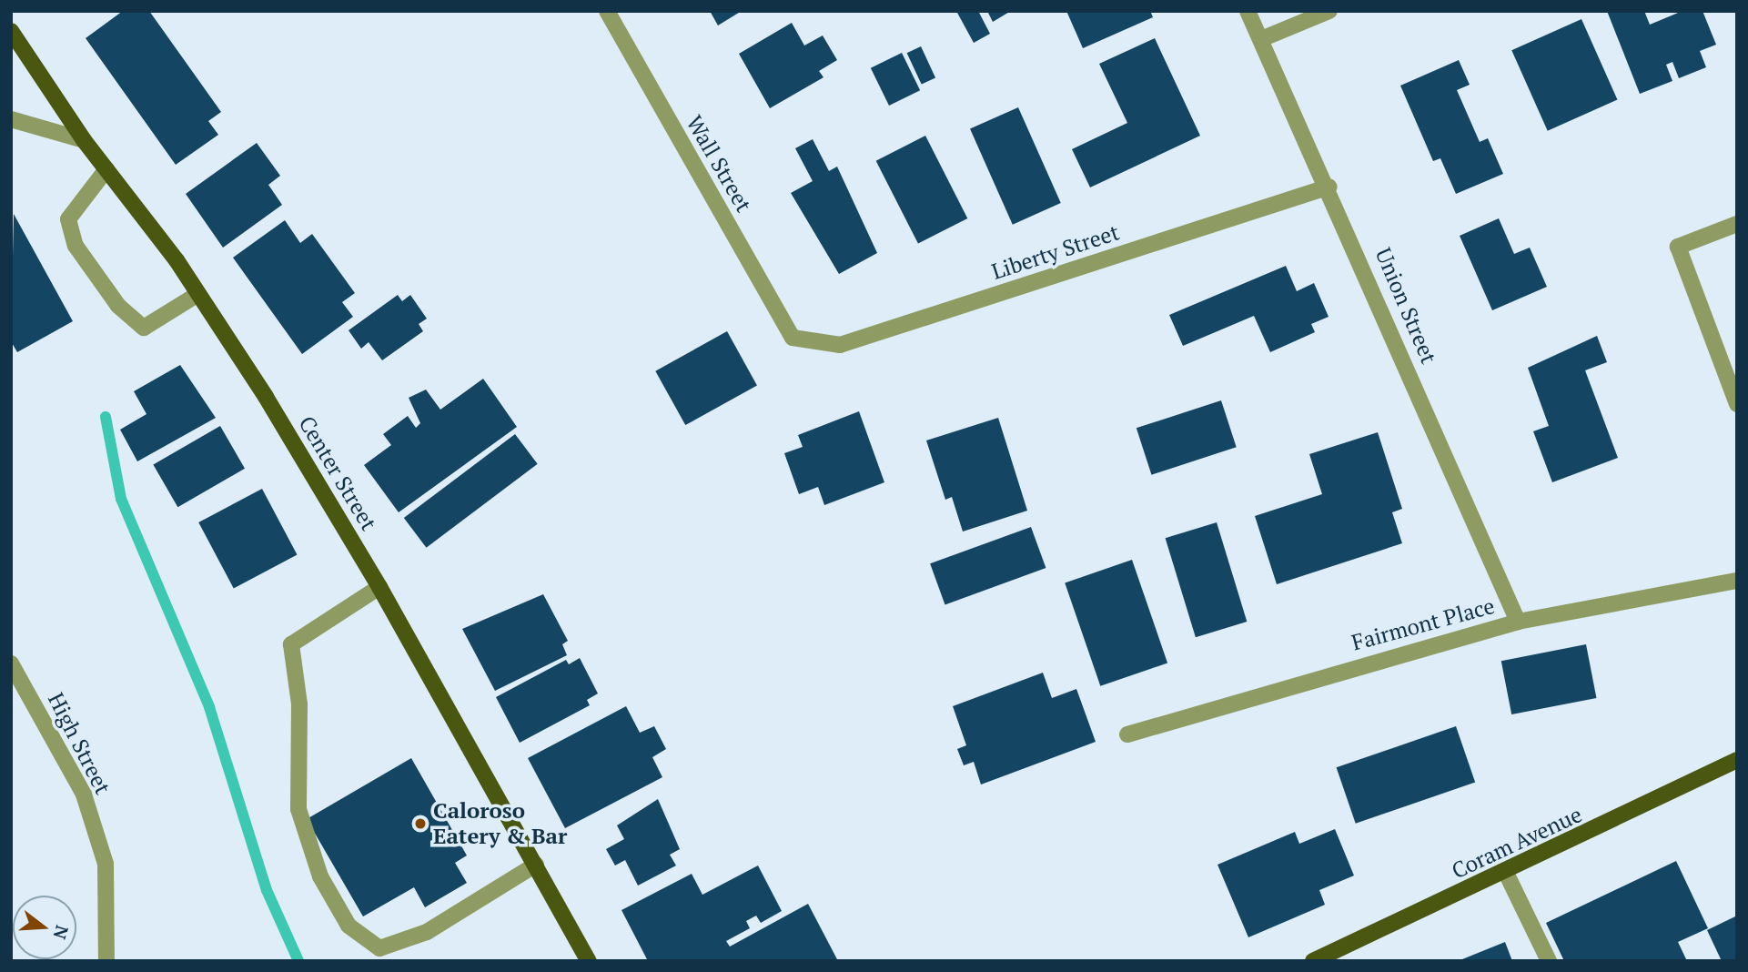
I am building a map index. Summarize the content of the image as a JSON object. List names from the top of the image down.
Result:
{
  "streets": {
    "main road": ["Center Street", "Coram Avenue"],
    "street": [
      "Wall Street",
      "Liberty Street",
      "Union Street",
      "Fairmont Place",
      "High Street"
    ]
  },
  "crossings": [
    ["Wall Street", "Liberty Street"],
    ["Liberty Street", "Union Street"],
    ["Union Street", "Fairmont Place"]
  ],
  "places": ["Caloroso Eatery & Bar"],
  "north": "right"
}
